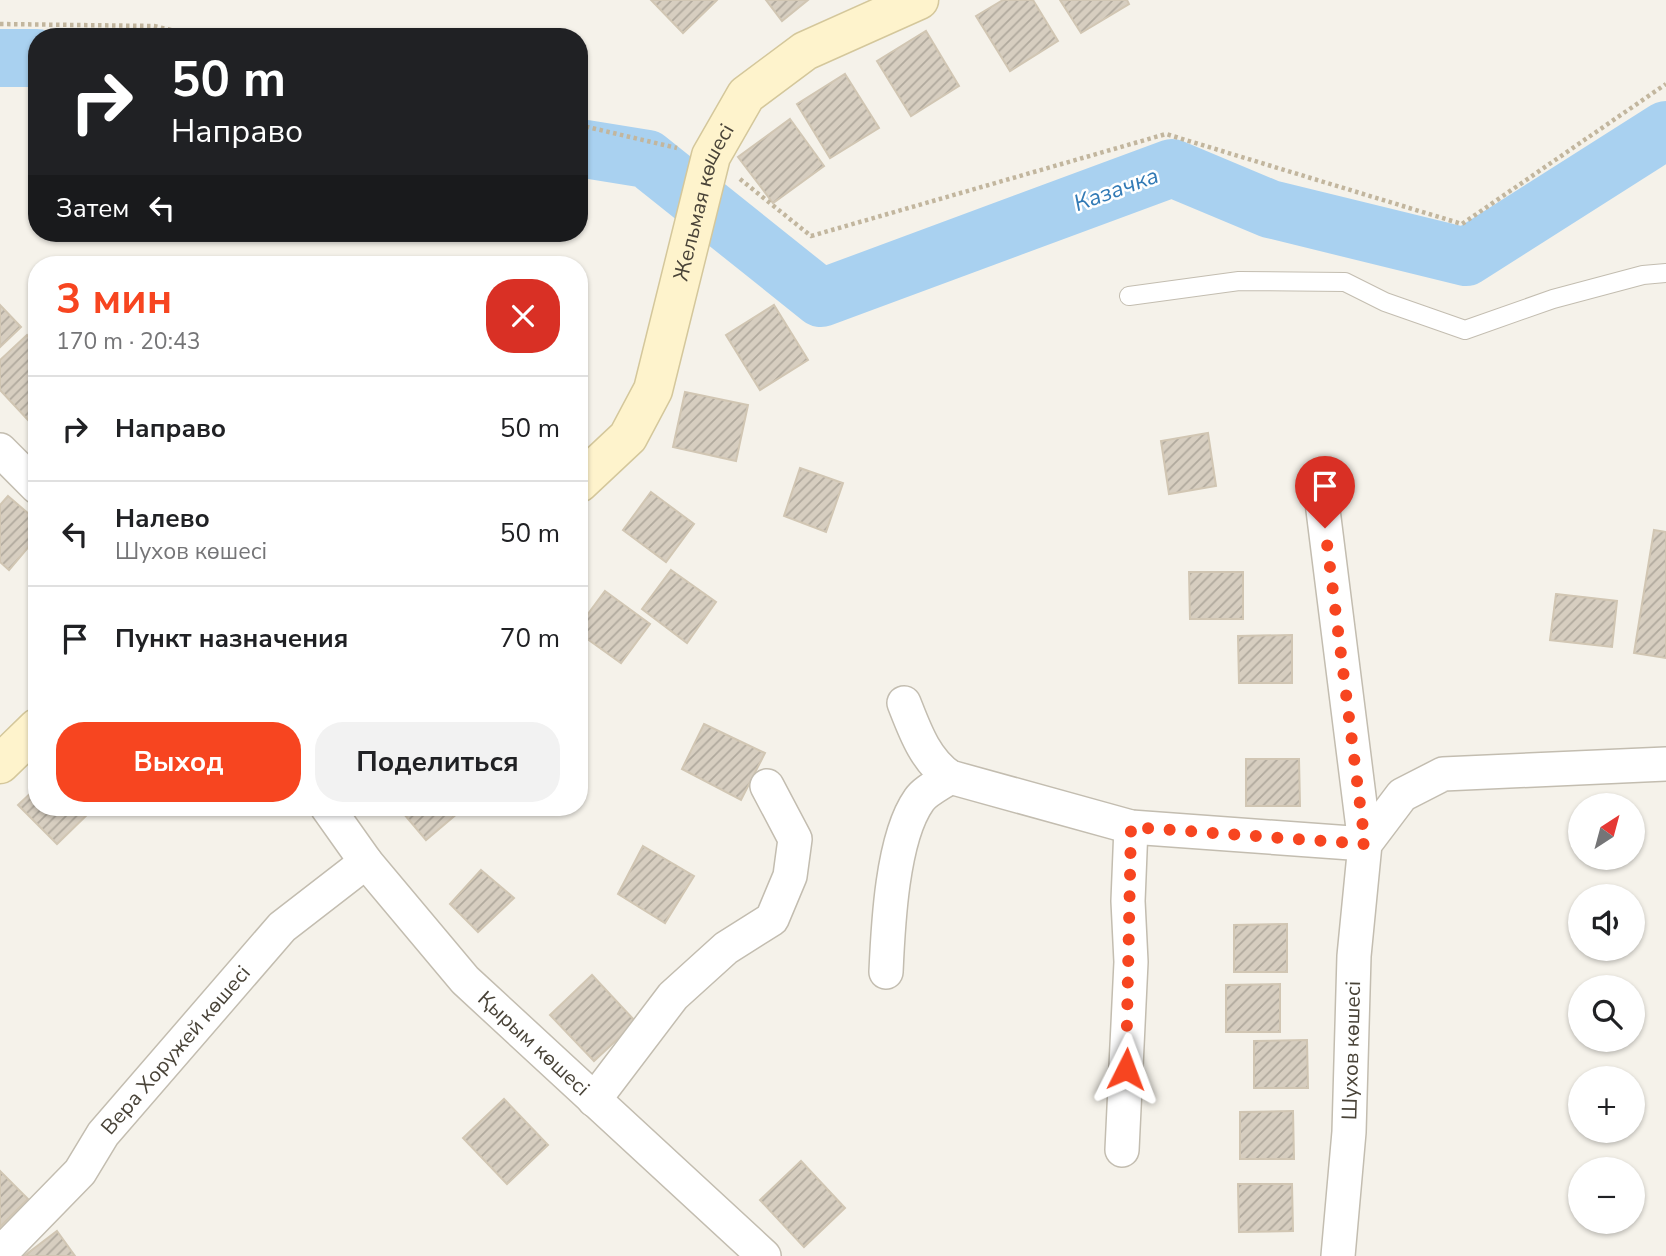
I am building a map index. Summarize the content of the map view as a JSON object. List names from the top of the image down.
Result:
{
  "streets": {
    "street": [
      "Жельмая көшесі",
      "Қырым көшесі",
      "Вера Хоружей көшесі",
      "Шухов көшесі"
    ]
  },
  "crossings": [
    ["Қырым көшесі", "Вера Хоружей көшесі"]
  ],
  "water": ["Казачка"],
  "north": "top right",
  "page": {
    "turn": ["50 m", "Направо"],
    "then": "Затем",
    "heading": ["3 мин", "170 m · 20:43"],
    "list": [
      {
        "name": "Направо",
        "value": "50 m"
      },
      {
        "name": "Налево",
        "note": "Шухов көшесі",
        "value": "50 m"
      },
      {
        "name": "Пункт назначения",
        "value": "70 m"
      }
    ],
    "buttons": ["Выход", "Поделиться"],
    "map_buttons": ["+", "−"]
  }
}
